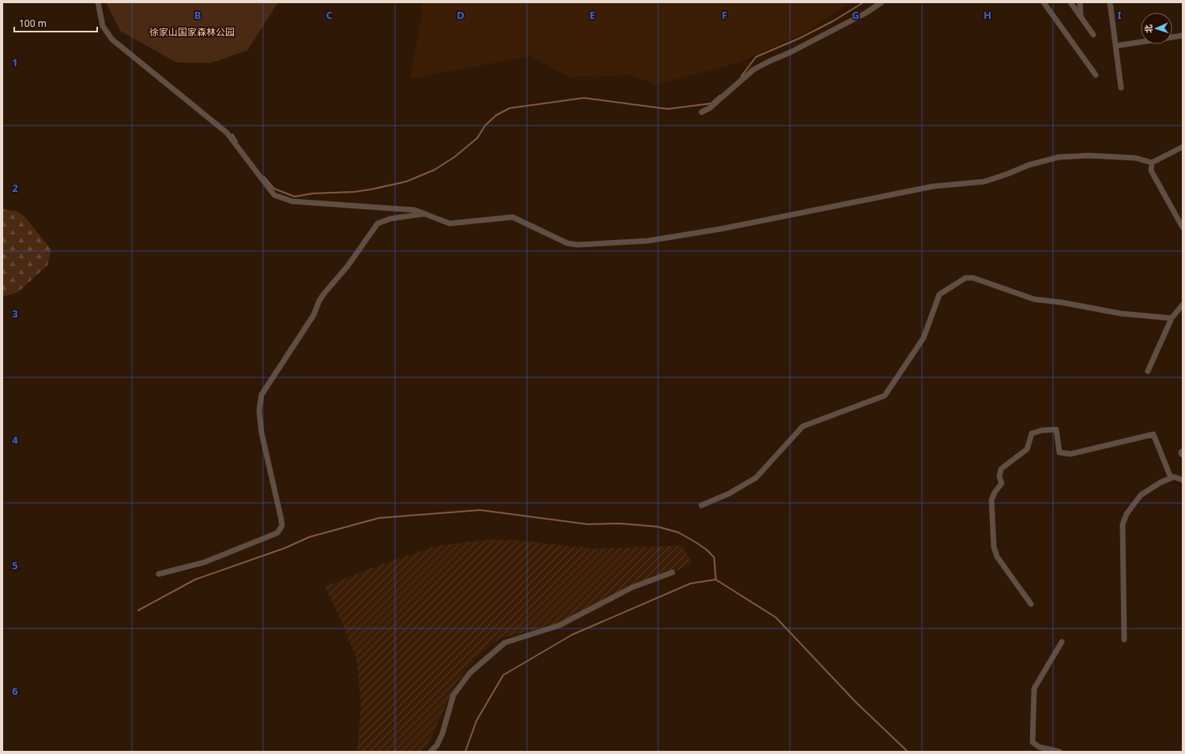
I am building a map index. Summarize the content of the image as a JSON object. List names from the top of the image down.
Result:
{
  "parks": ["徐家山国家森林公园"],
  "scale_bar": "100 m",
  "north": "left",
  "grid": {
    "columns": [
      "B",
      "C",
      "D",
      "E",
      "F",
      "G",
      "H",
      "I"
    ],
    "rows": [
      "1",
      "2",
      "3",
      "4",
      "5",
      "6"
    ]
  }
}
